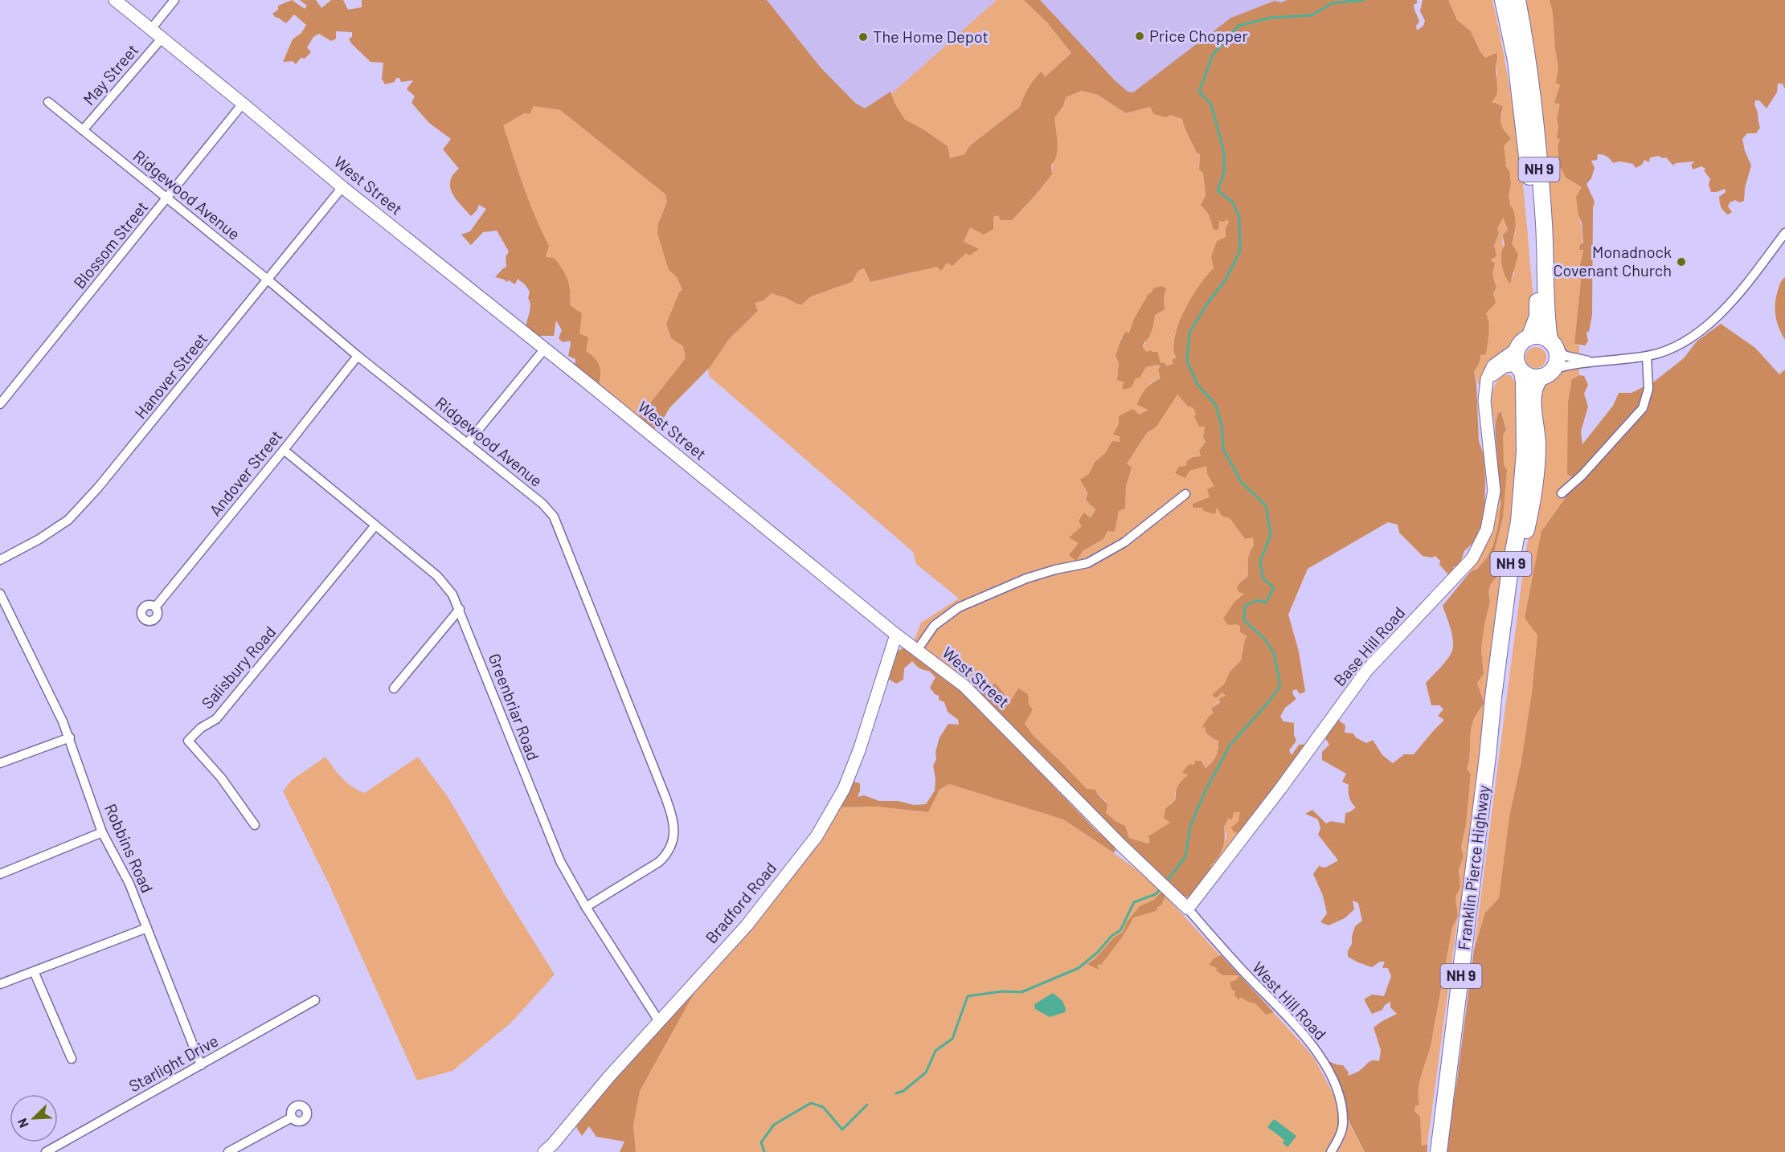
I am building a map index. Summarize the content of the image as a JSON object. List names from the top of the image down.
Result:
{
  "streets": {
    "highway": ["NH 9", "Franklin Pierce Highway"],
    "street": [
      "May Street",
      "West Street",
      "Ridgewood Avenue",
      "Blossom Street",
      "Hanover Street",
      "Andover Street",
      "Base Hill Road",
      "Salisbury Road",
      "Greenbriar Road",
      "Robbins Road",
      "Bradford Road",
      "West Hill Road",
      "Starlight Drive"
    ]
  },
  "crossings": [
    ["May Street", "West Street"],
    ["May Street", "Ridgewood Avenue"],
    ["NH 9", "Base Hill Road"],
    ["NH 9", "Franklin Pierce Highway"],
    ["West Street", "Blossom Street"],
    ["West Street", "Hanover Street"],
    ["West Street", "Base Hill Road"],
    ["West Street", "Bradford Road"],
    ["West Street", "West Hill Road"],
    ["Ridgewood Avenue", "Blossom Street"],
    ["Ridgewood Avenue", "Hanover Street"],
    ["Ridgewood Avenue", "Andover Street"],
    ["Ridgewood Avenue", "Greenbriar Road"],
    ["Andover Street", "Greenbriar Road"],
    ["Base Hill Road", "Franklin Pierce Highway"],
    ["Base Hill Road", "West Hill Road"],
    ["Salisbury Road", "Greenbriar Road"],
    ["Greenbriar Road", "Bradford Road"],
    ["Robbins Road", "Starlight Drive"]
  ],
  "places": ["Price Chopper", "The Home Depot", "Monadnock Covenant Church"],
  "north": "bottom left"
}
